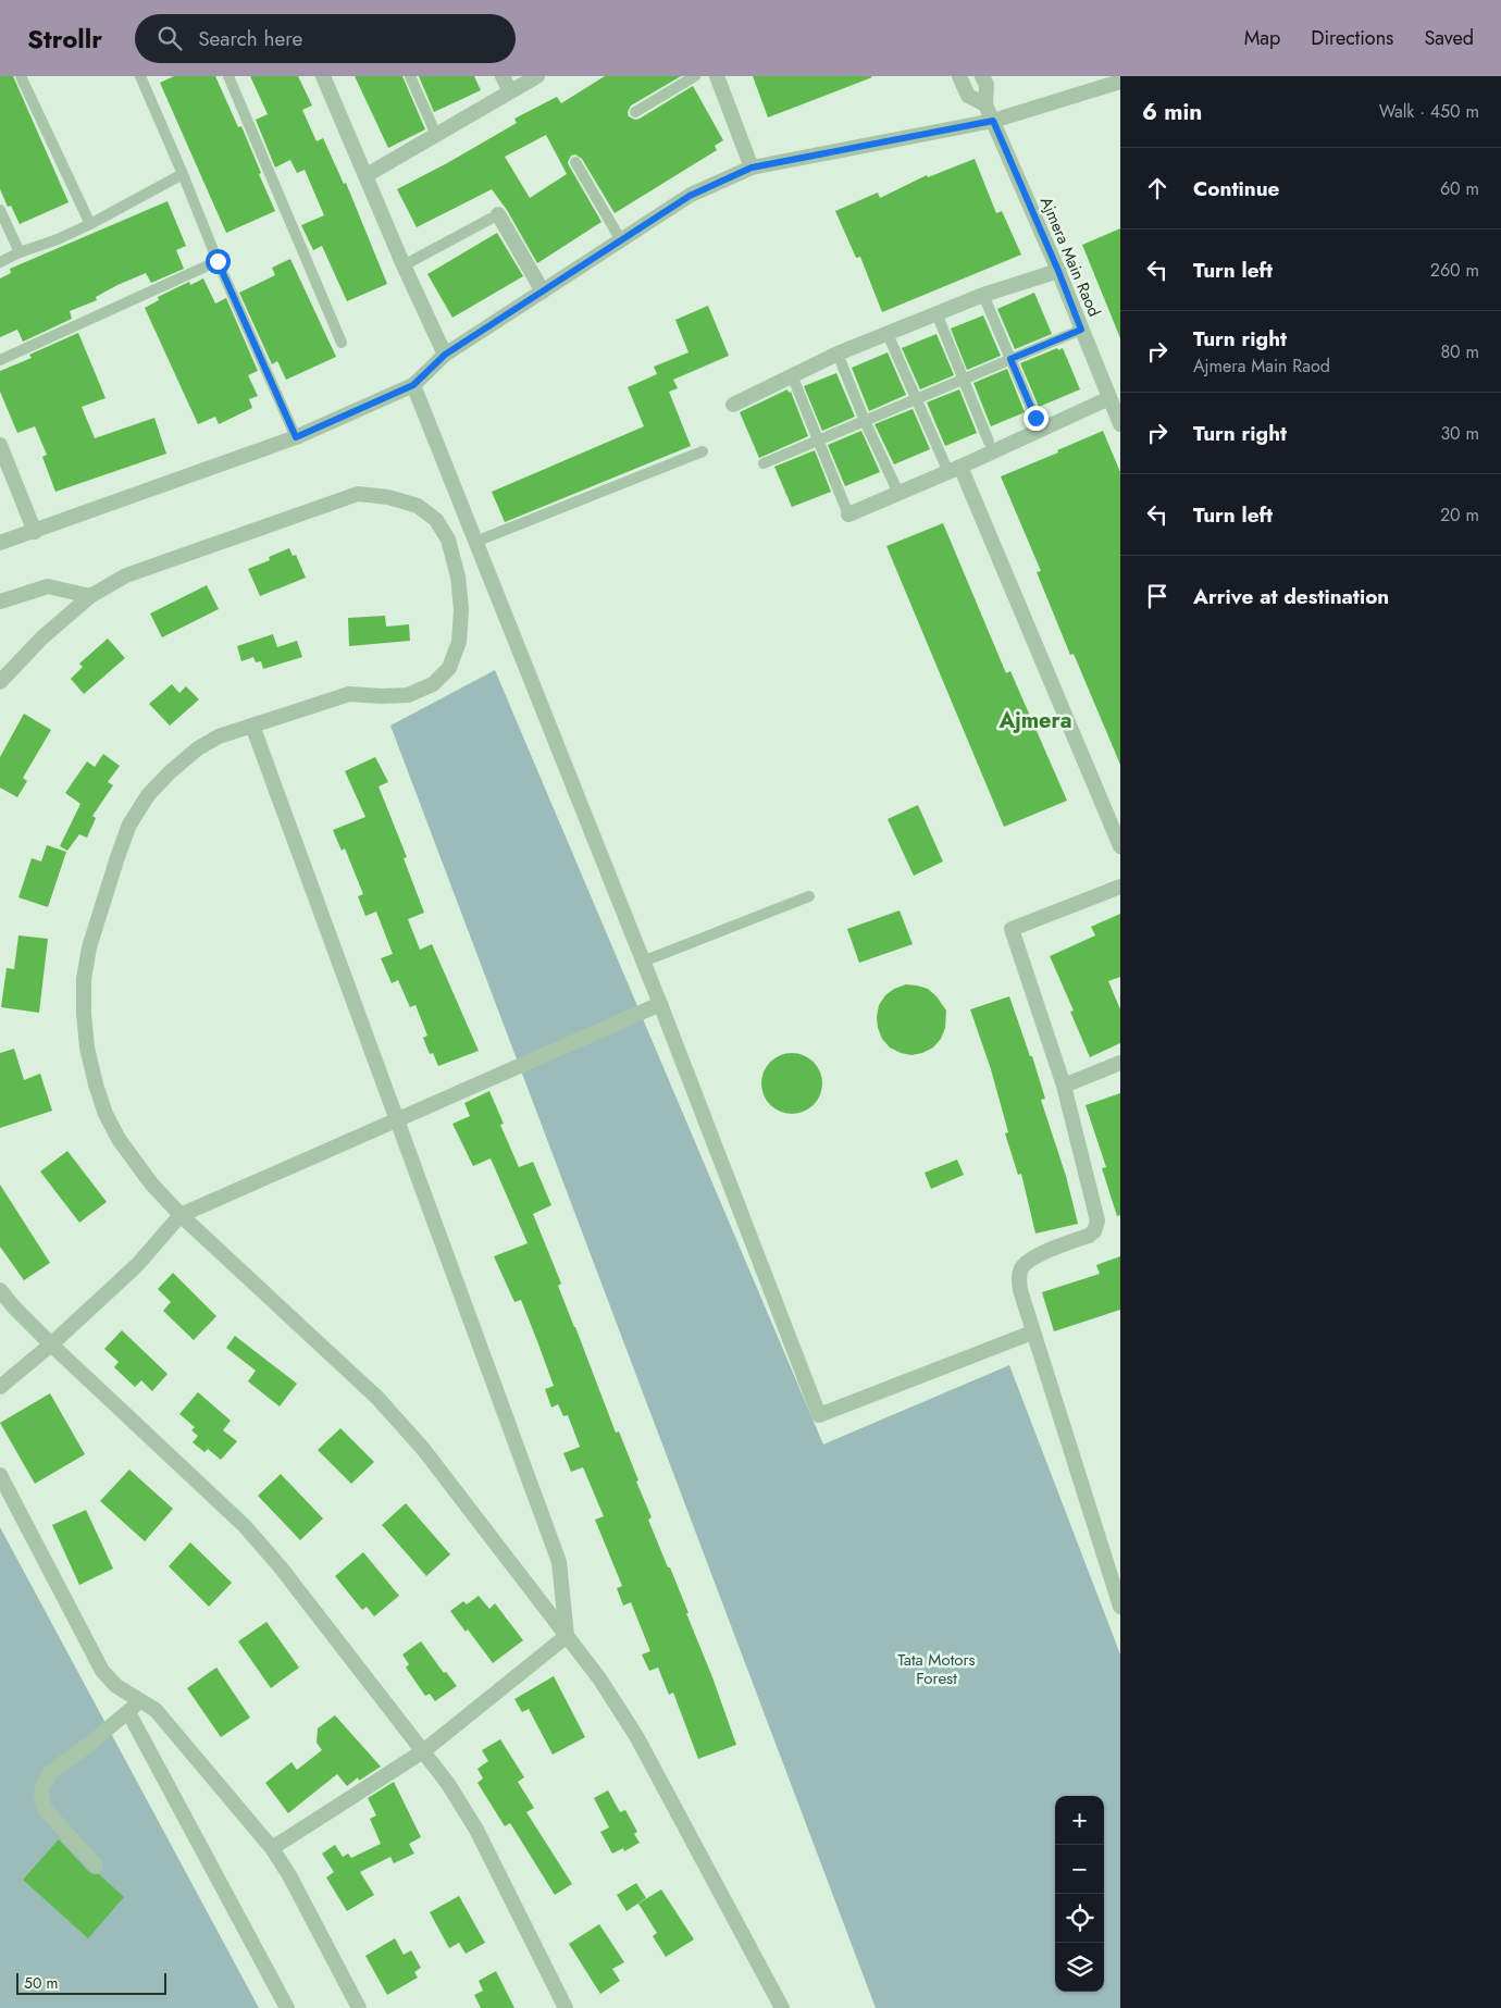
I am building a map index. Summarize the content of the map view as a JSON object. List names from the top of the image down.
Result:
{
  "streets": {
    "street": ["Ajmera Main Raod"]
  },
  "districts": ["Ajmera"],
  "parks": ["Tata Motors Forest"],
  "scale_bar": "50 m",
  "page": {
    "header": "Strollr",
    "search": "Search here",
    "nav": ["Map", "Directions", "Saved"],
    "heading": ["6 min", "Walk · 450 m"],
    "list": [
      ["Continue", "60 m"],
      ["Turn left", "260 m"],
      ["Turn right", "Ajmera Main Raod", "80 m"],
      ["Turn right", "30 m"],
      ["Turn left", "20 m"],
      "Arrive at destination"
    ],
    "map_buttons": ["+", "−"],
    "scale": "50 m"
  }
}
